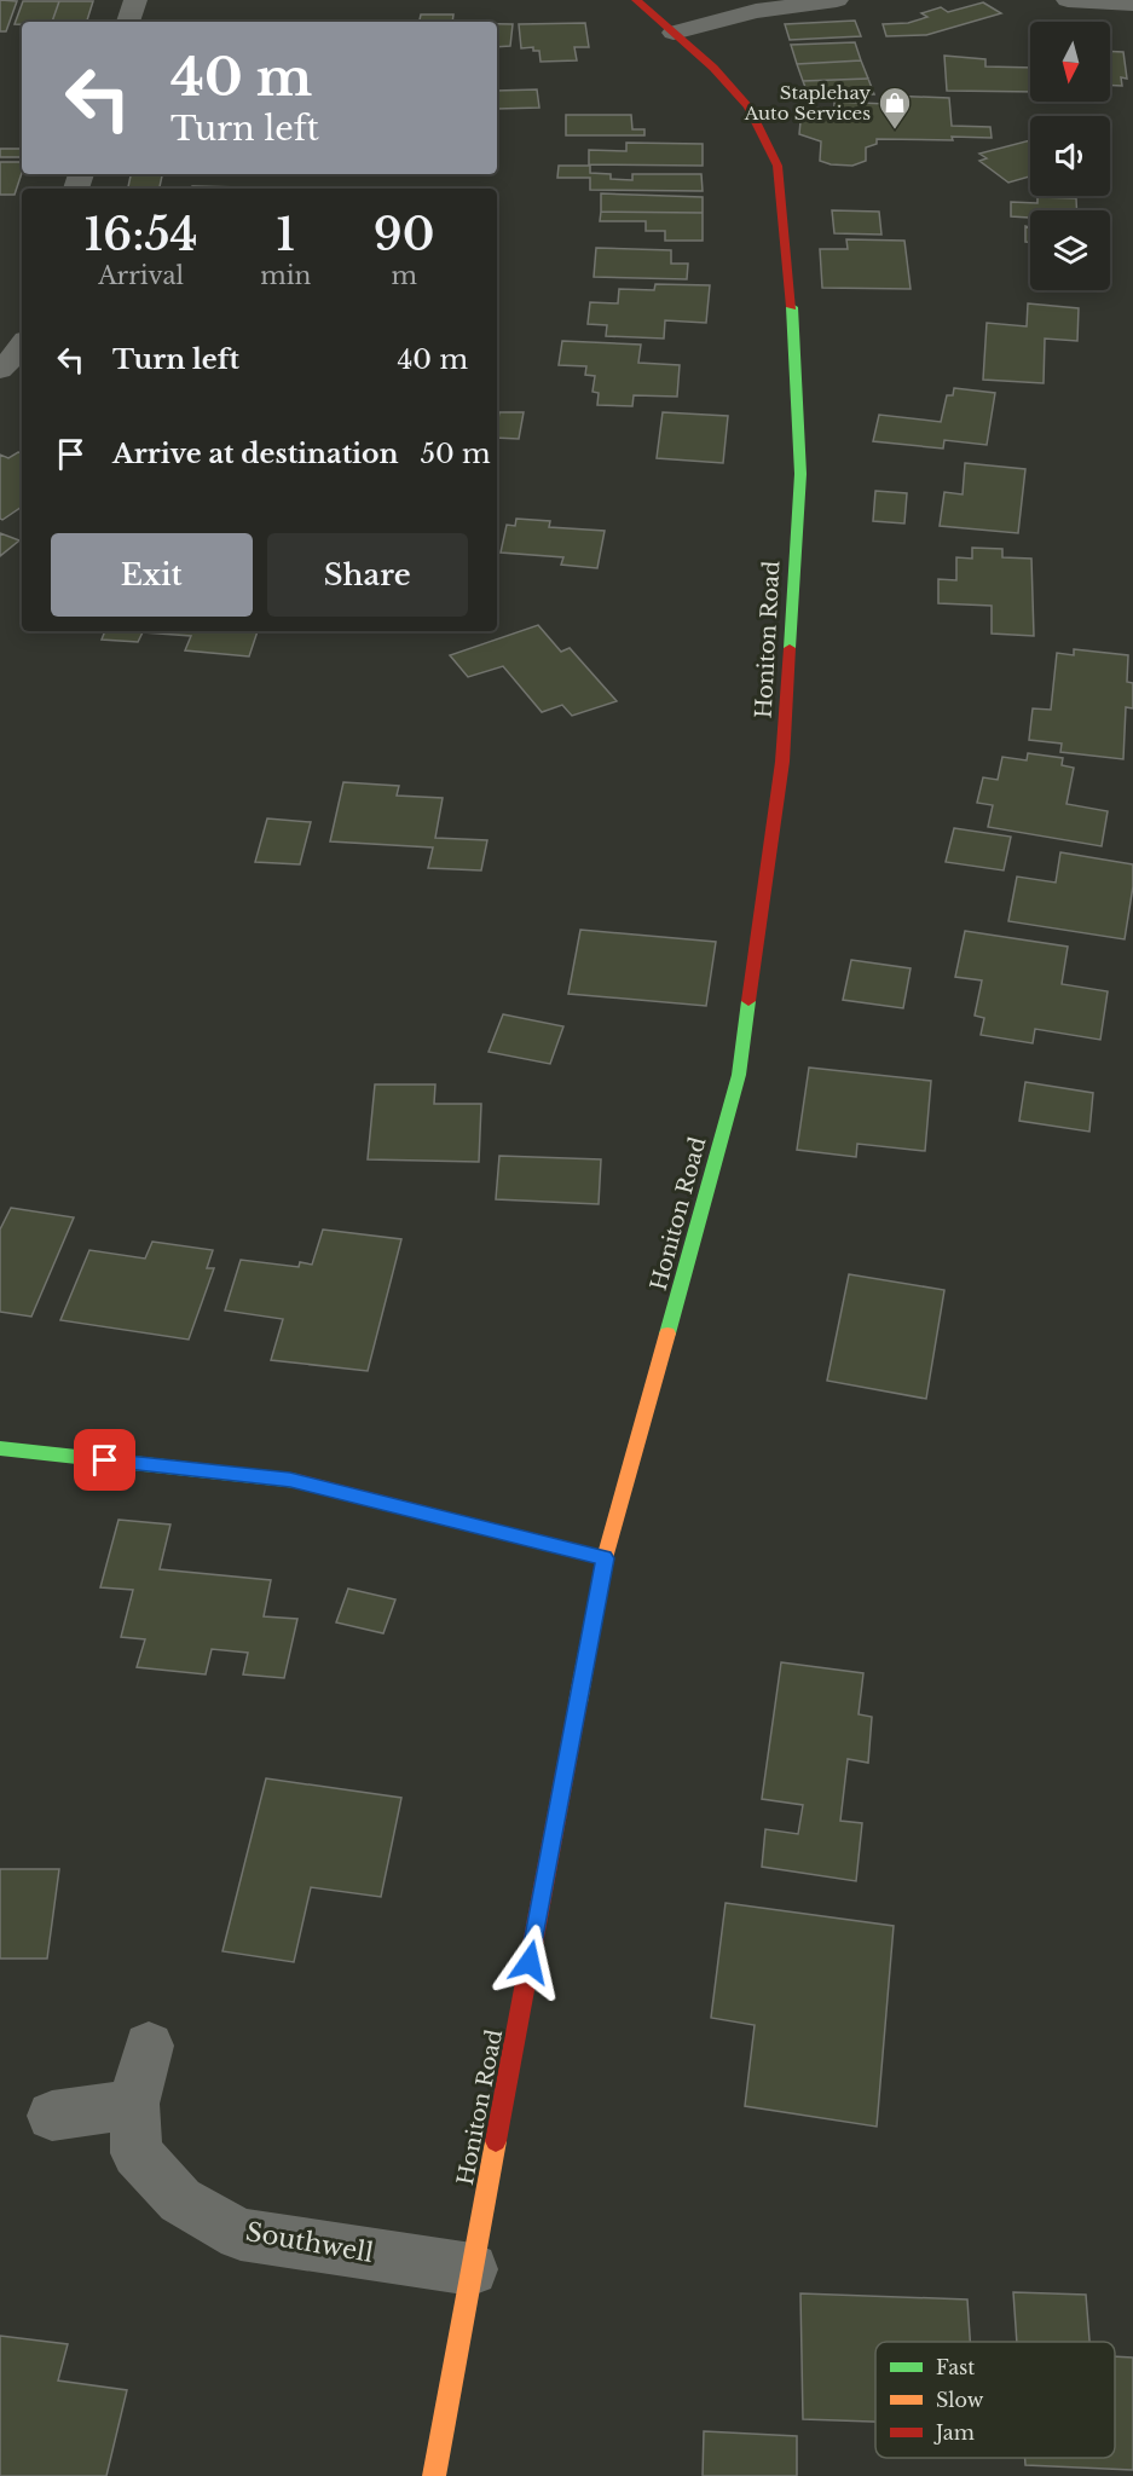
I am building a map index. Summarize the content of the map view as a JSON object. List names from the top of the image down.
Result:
{
  "streets": {
    "street": ["Honiton Road", "Southwell"]
  },
  "crossings": [
    ["Honiton Road", "Southwell"]
  ],
  "places": {
    "shop": ["Staplehay Auto Services"]
  },
  "legend": ["Fast", "Slow", "Jam"],
  "north": "bottom",
  "page": {
    "turn": ["40 m", "Turn left"],
    "eta": [
      "16:54",
      "Arrival",
      "1",
      "min",
      "90",
      "m"
    ],
    "list": [
      {
        "name": "Turn left",
        "value": "40 m"
      },
      {
        "name": "Arrive at destination",
        "value": "50 m"
      }
    ],
    "buttons": ["Exit", "Share"]
  }
}
